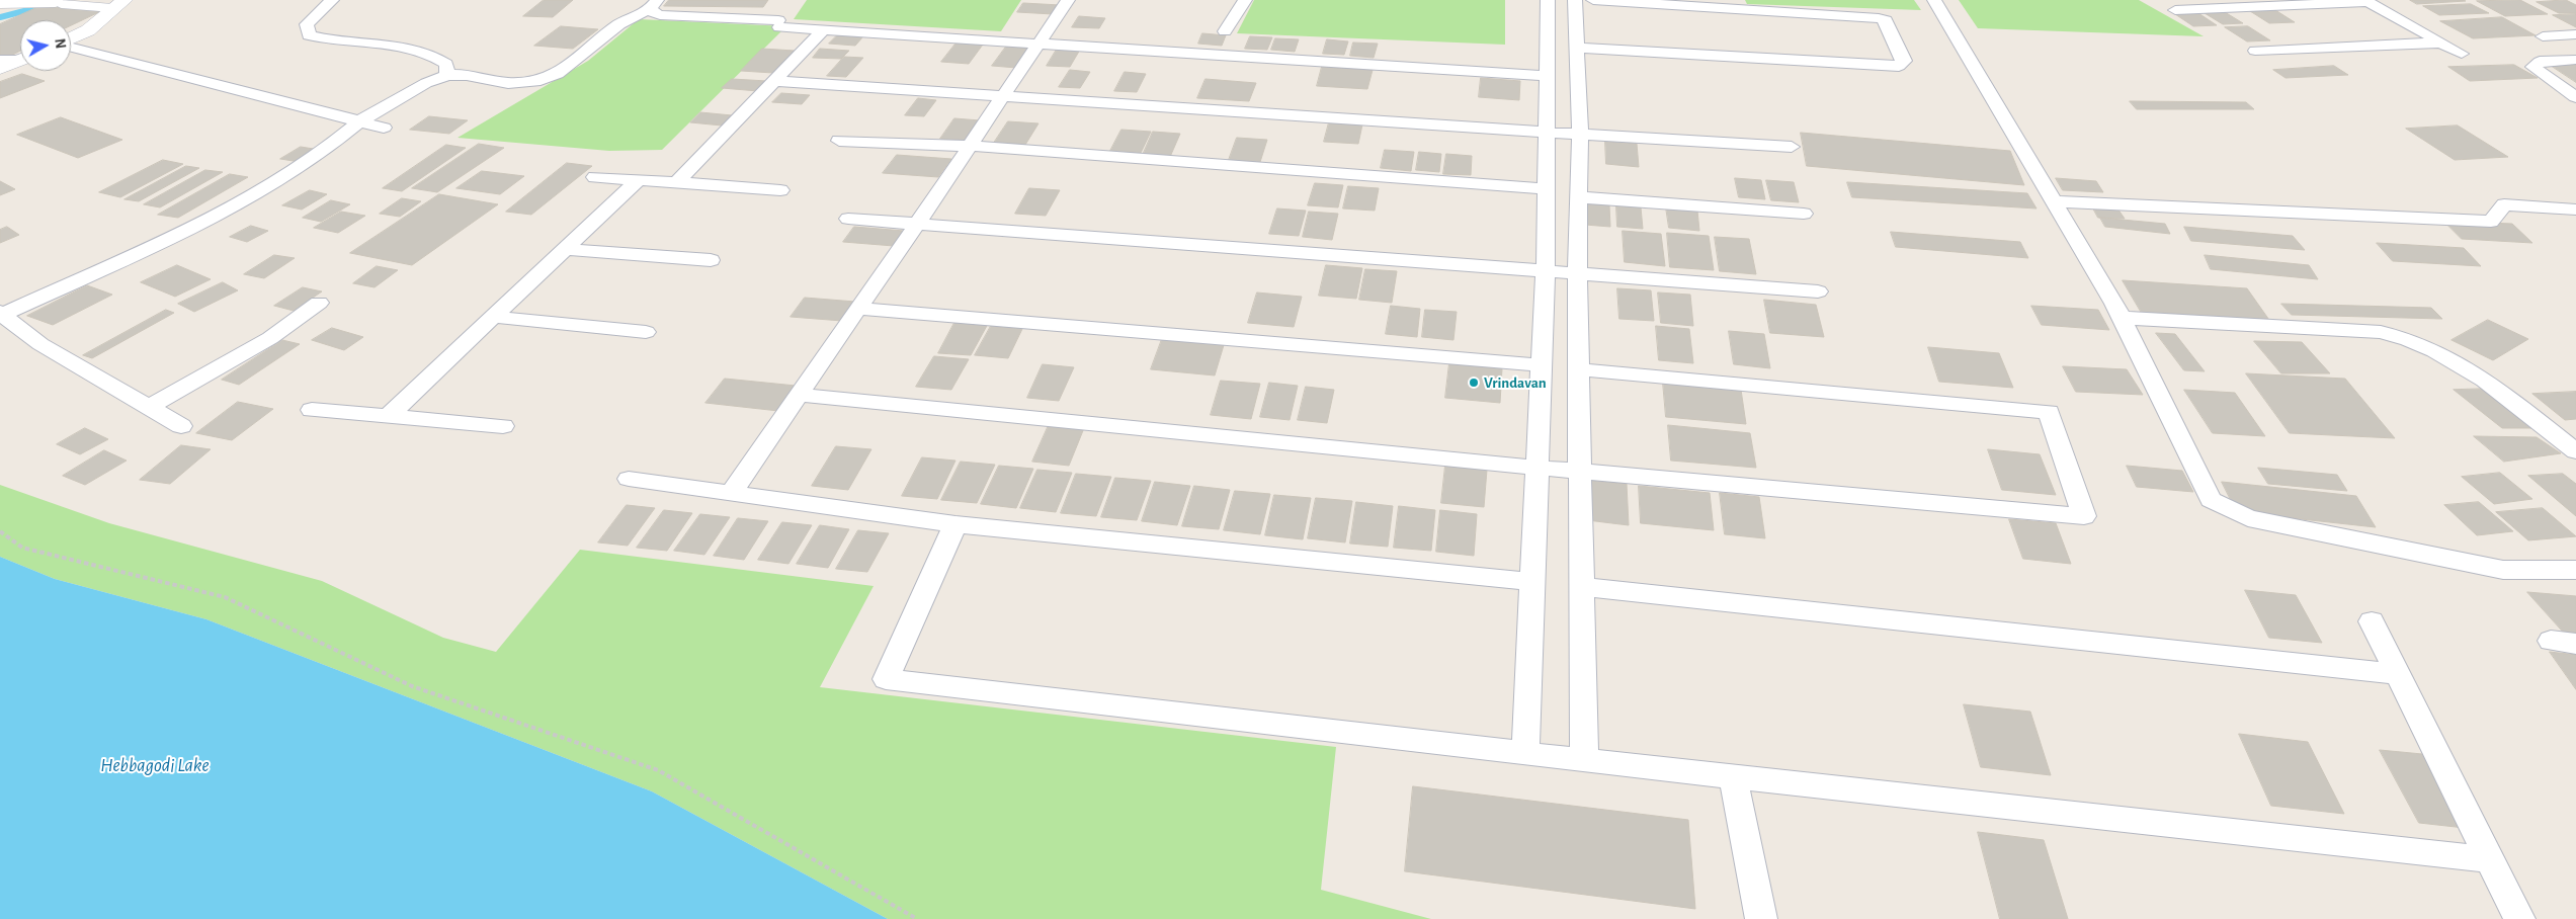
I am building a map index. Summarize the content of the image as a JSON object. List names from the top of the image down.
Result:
{
  "water": ["Hebbagodi Lake"],
  "places": ["Vrindavan"],
  "north": "right"
}
